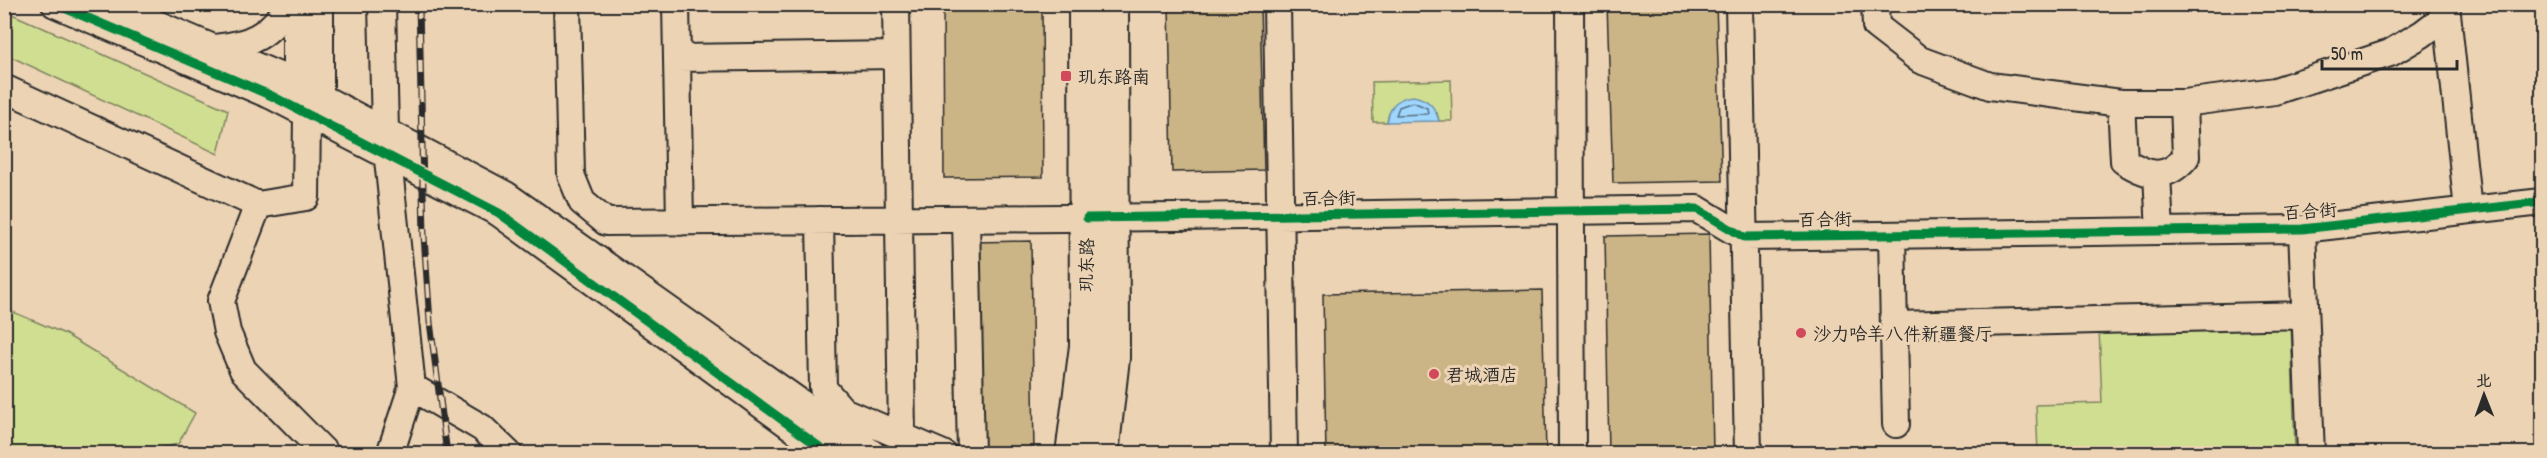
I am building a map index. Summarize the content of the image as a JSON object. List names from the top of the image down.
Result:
{
  "streets": {
    "main road": ["玑东路"],
    "street": ["百合街"]
  },
  "crossings": [
    ["百合街", "玑东路"]
  ],
  "places": {
    "transit": ["玑东路南"],
    "other": ["沙力哈羊八件新疆餐厅", "君城酒店"]
  },
  "scale_bar": "50 m",
  "north": "top"
}
